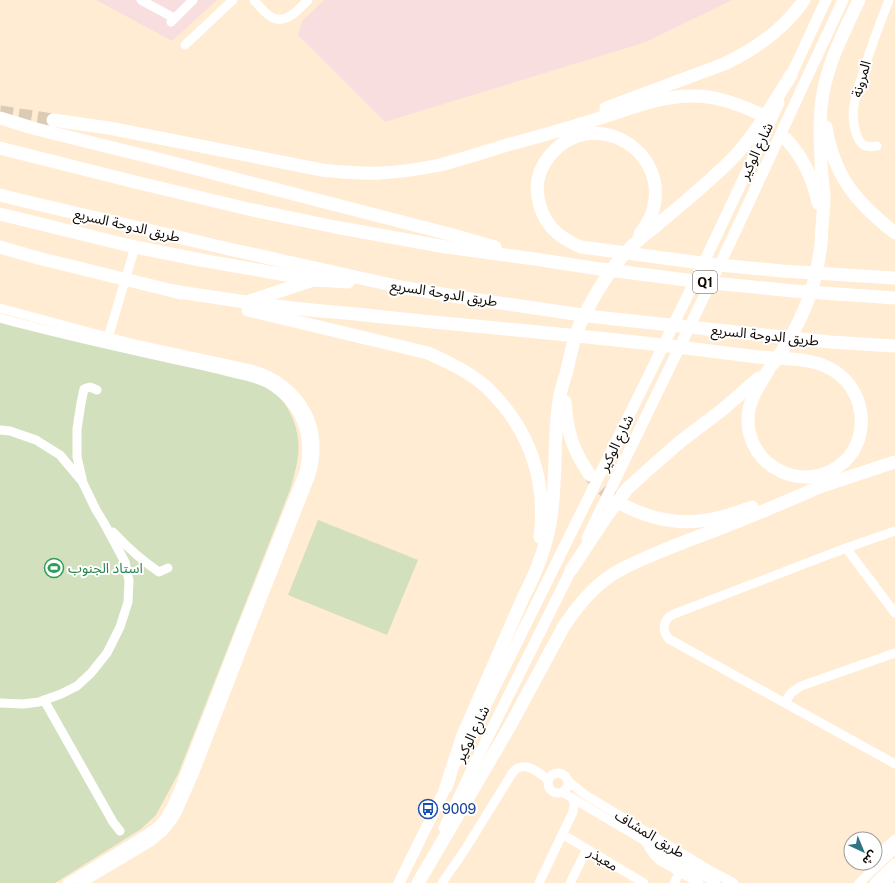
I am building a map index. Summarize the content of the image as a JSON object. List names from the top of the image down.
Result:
{
  "streets": {
    "highway": ["طريق الدوحة السريع", "Q1"],
    "main road": ["شارع الوكير"],
    "street": ["المرونة", "طريق المشاف", "معيذر"]
  },
  "places": {
    "sports": ["استاد الجنوب"],
    "bus stop": ["9009"]
  },
  "north": "bottom right"
}
